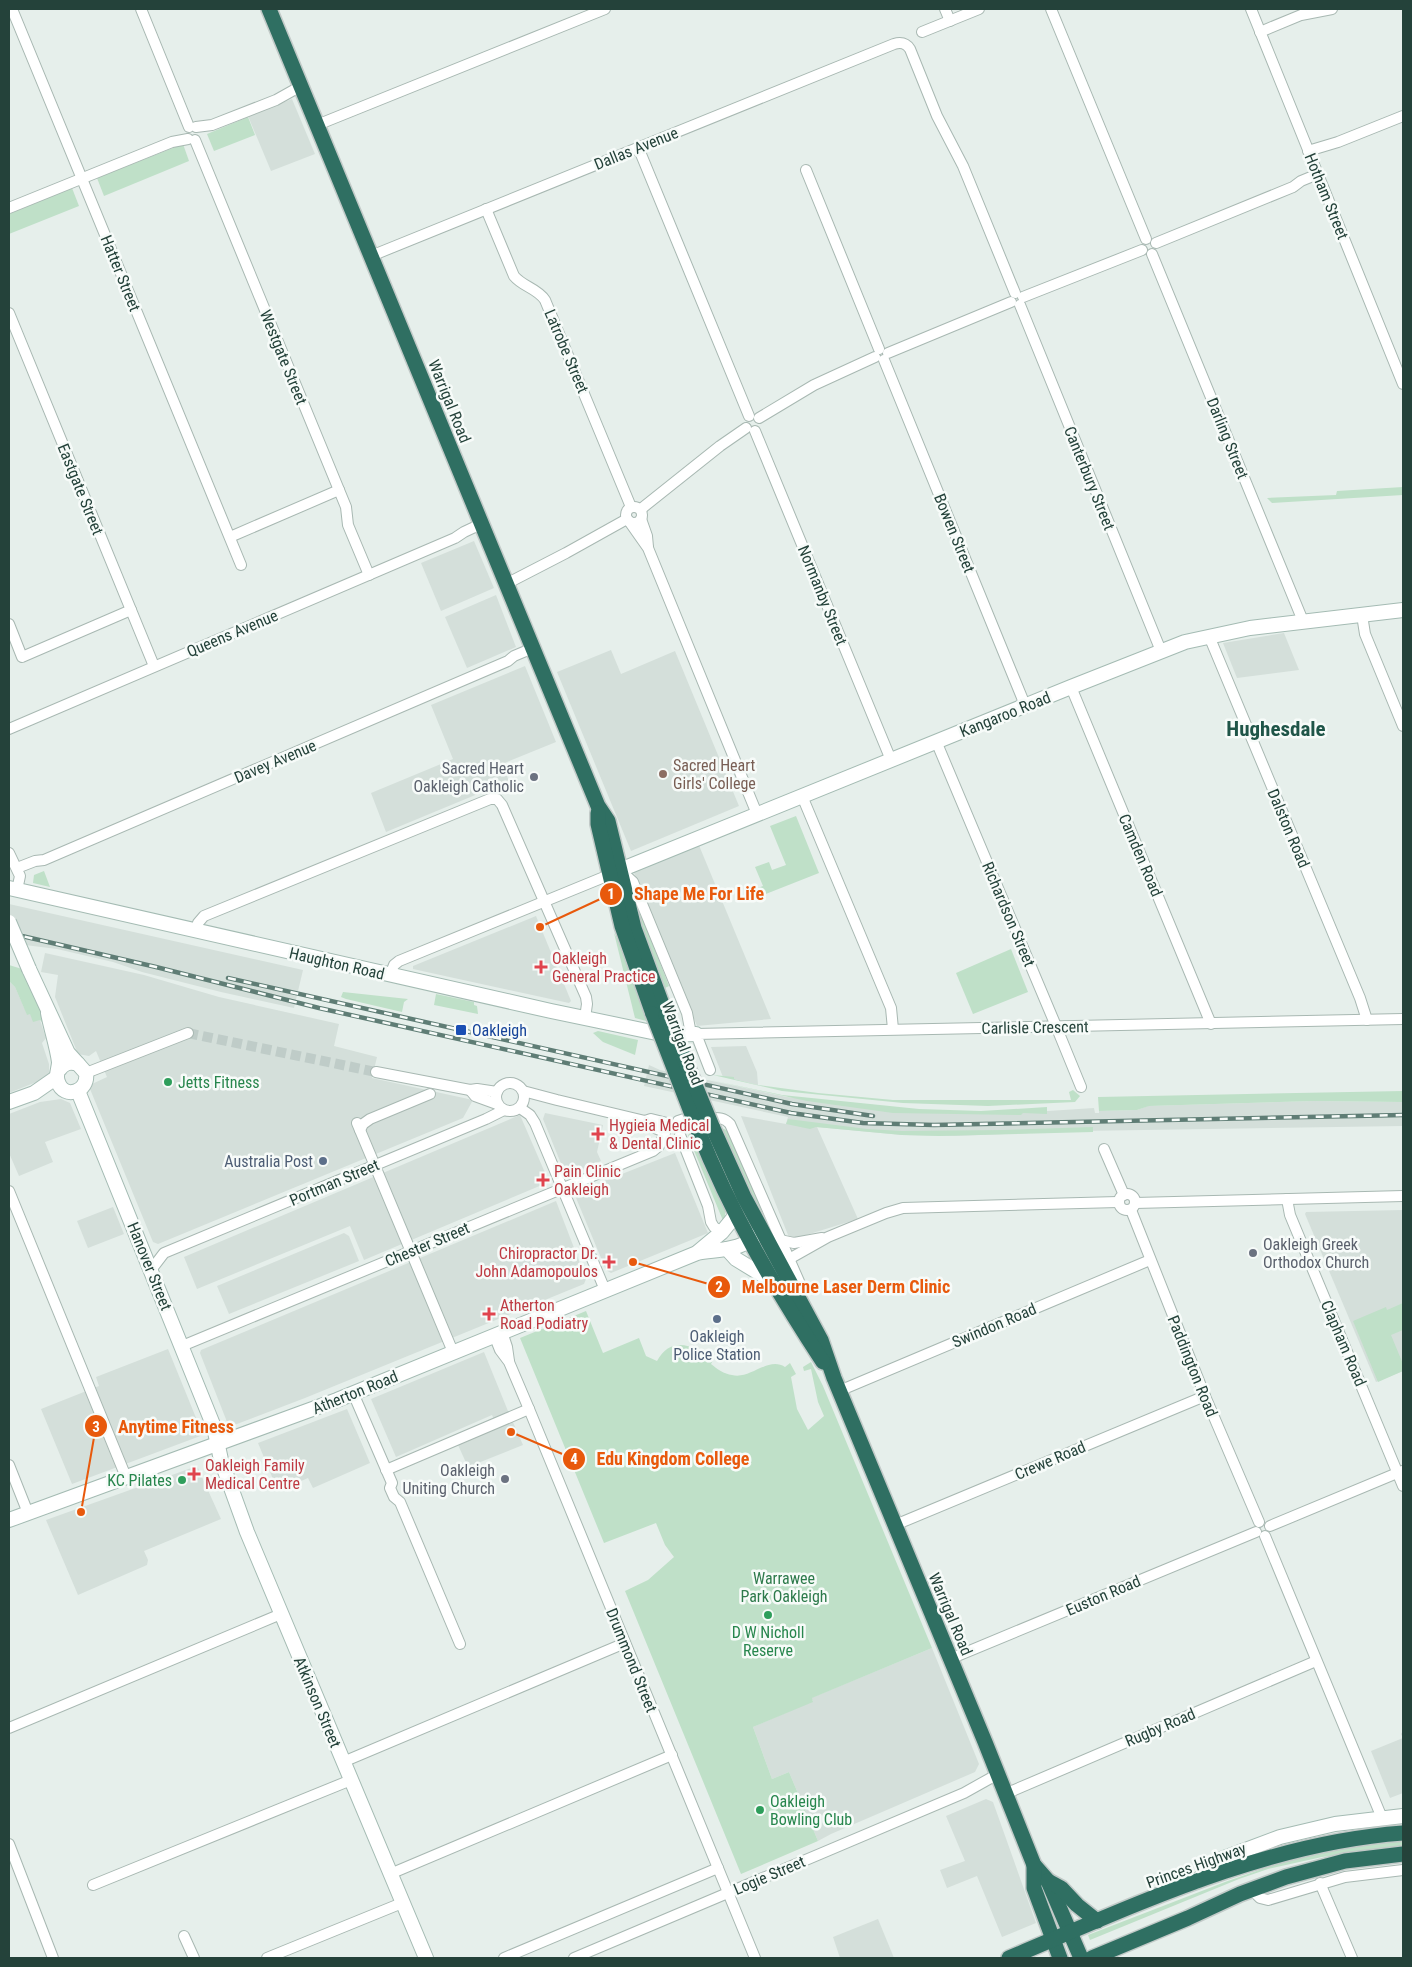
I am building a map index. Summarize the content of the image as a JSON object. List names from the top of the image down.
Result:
{
  "streets": {
    "highway": ["Warrigal Road", "Princes Highway"],
    "street": [
      "Dallas Avenue",
      "Hotham Street",
      "Hatter Street",
      "Latrobe Street",
      "Westgate Street",
      "Darling Street",
      "Canterbury Street",
      "Eastgate Street",
      "Bowen Street",
      "Normanby Street",
      "Queens Avenue",
      "Kangaroo Road",
      "Davey Avenue",
      "Dalston Road",
      "Camden Road",
      "Richardson Street",
      "Haughton Road",
      "Carlisle Crescent",
      "Portman Street",
      "Chester Street",
      "Hanover Street",
      "Swindon Road",
      "Clapham Road",
      "Paddington Road",
      "Atherton Road",
      "Crewe Road",
      "Euston Road",
      "Drummond Street",
      "Atkinson Street",
      "Rugby Road",
      "Logie Street"
    ]
  },
  "crossings": [
    ["Dallas Avenue", "Latrobe Street"],
    ["Dallas Avenue", "Warrigal Road"],
    ["Dallas Avenue", "Canterbury Street"],
    ["Latrobe Street", "Kangaroo Road"],
    ["Westgate Street", "Queens Avenue"],
    ["Warrigal Road", "Queens Avenue"],
    ["Warrigal Road", "Kangaroo Road"],
    ["Warrigal Road", "Davey Avenue"],
    ["Warrigal Road", "Carlisle Crescent"],
    ["Warrigal Road", "Swindon Road"],
    ["Warrigal Road", "Atherton Road"],
    ["Warrigal Road", "Crewe Road"],
    ["Warrigal Road", "Euston Road"],
    ["Warrigal Road", "Rugby Road"],
    ["Warrigal Road", "Princes Highway"],
    ["Warrigal Road", "Logie Street"],
    ["Darling Street", "Kangaroo Road"],
    ["Canterbury Street", "Kangaroo Road"],
    ["Eastgate Street", "Queens Avenue"],
    ["Bowen Street", "Kangaroo Road"],
    ["Normanby Street", "Kangaroo Road"],
    ["Kangaroo Road", "Dalston Road"],
    ["Kangaroo Road", "Camden Road"],
    ["Kangaroo Road", "Richardson Street"],
    ["Dalston Road", "Carlisle Crescent"],
    ["Camden Road", "Carlisle Crescent"],
    ["Richardson Street", "Carlisle Crescent"],
    ["Haughton Road", "Carlisle Crescent"],
    ["Portman Street", "Hanover Street"],
    ["Chester Street", "Hanover Street"],
    ["Hanover Street", "Atherton Road"],
    ["Hanover Street", "Atkinson Street"],
    ["Swindon Road", "Paddington Road"],
    ["Clapham Road", "Euston Road"],
    ["Paddington Road", "Crewe Road"],
    ["Paddington Road", "Euston Road"],
    ["Paddington Road", "Rugby Road"],
    ["Atherton Road", "Drummond Street"],
    ["Atherton Road", "Atkinson Street"],
    ["Drummond Street", "Logie Street"],
    ["Rugby Road", "Logie Street"]
  ],
  "districts": ["Hughesdale"],
  "parks": ["Warrawee Park Oakleigh"],
  "places": {
    "other": [
      "Sacred Heart Girls' College",
      "Sacred Heart Oakleigh Catholic",
      "Shape Me For Life",
      "Jetts Fitness",
      "Australia Post",
      "Oakleigh Greek Orthodox Church",
      "Melbourne Laser Derm Clinic",
      "Oakleigh Police Station",
      "Edu Kingdom College",
      "Oakleigh Uniting Church",
      "KC Pilates",
      "Anytime Fitness",
      "D W Nicholl Reserve",
      "Oakleigh Bowling Club"
    ],
    "health": [
      "Oakleigh General Practice",
      "Hygieia Medical & Dental Clinic",
      "Pain Clinic Oakleigh",
      "Chiropractor Dr. John Adamopoulos",
      "Atherton Road Podiatry",
      "Oakleigh Family Medical Centre"
    ],
    "transit": ["Oakleigh"]
  }
}
